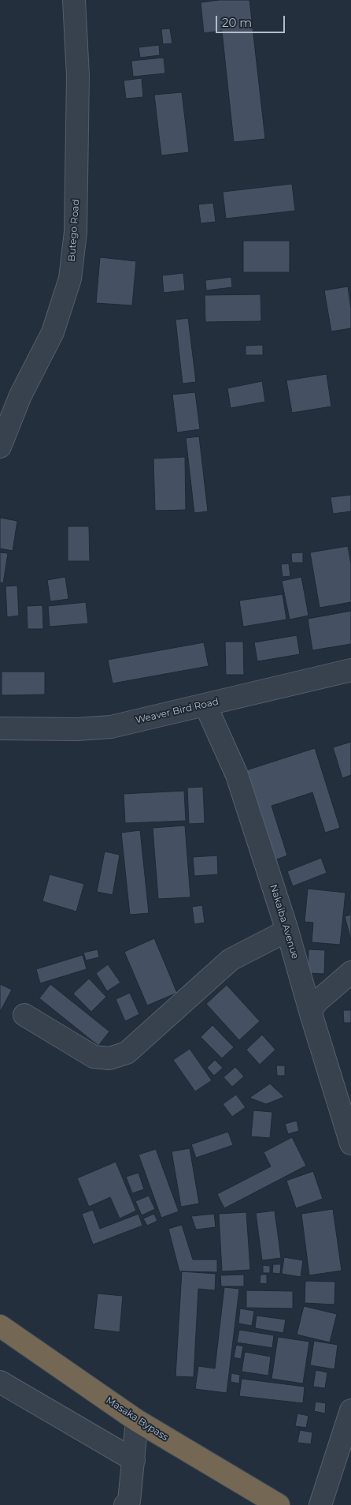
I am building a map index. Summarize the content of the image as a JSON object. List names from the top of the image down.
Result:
{
  "streets": {
    "highway": ["Masaka Bypass"],
    "street": ["Butego Road", "Weaver Bird Road", "Nakaiba Avenue"]
  },
  "crossings": [
    ["Weaver Bird Road", "Nakaiba Avenue"]
  ],
  "scale_bar": "20 m"
}
